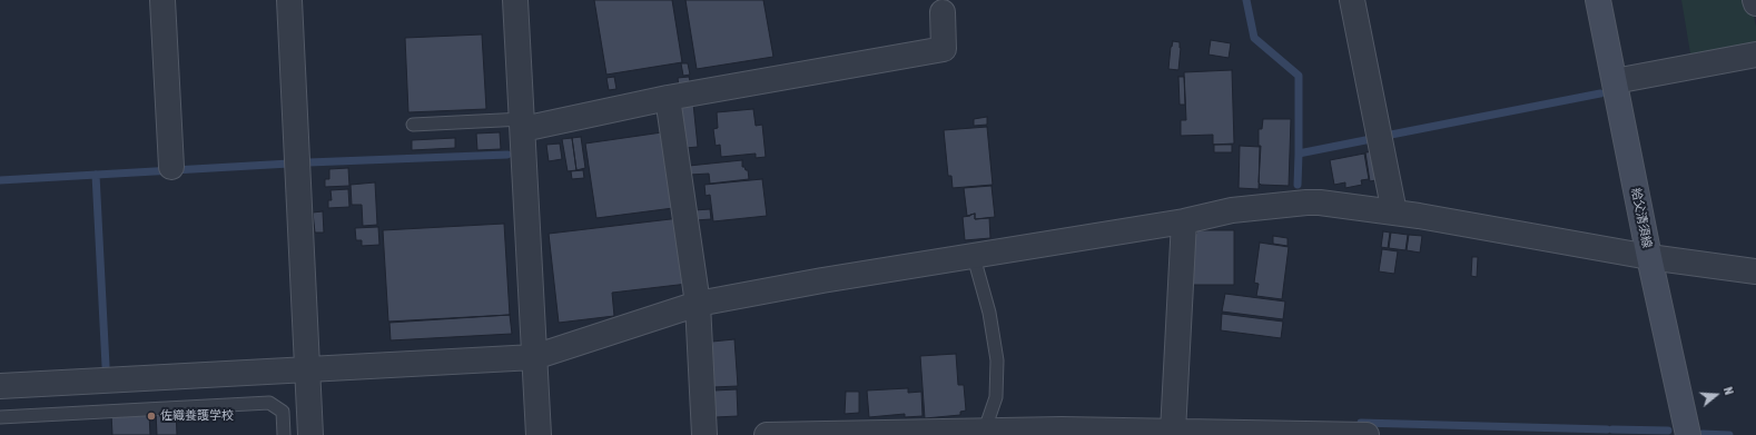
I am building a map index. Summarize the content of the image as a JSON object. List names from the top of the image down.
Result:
{
  "streets": {
    "main road": ["給父清須線"]
  },
  "places": ["佐織養護学校"],
  "north": "right"
}
